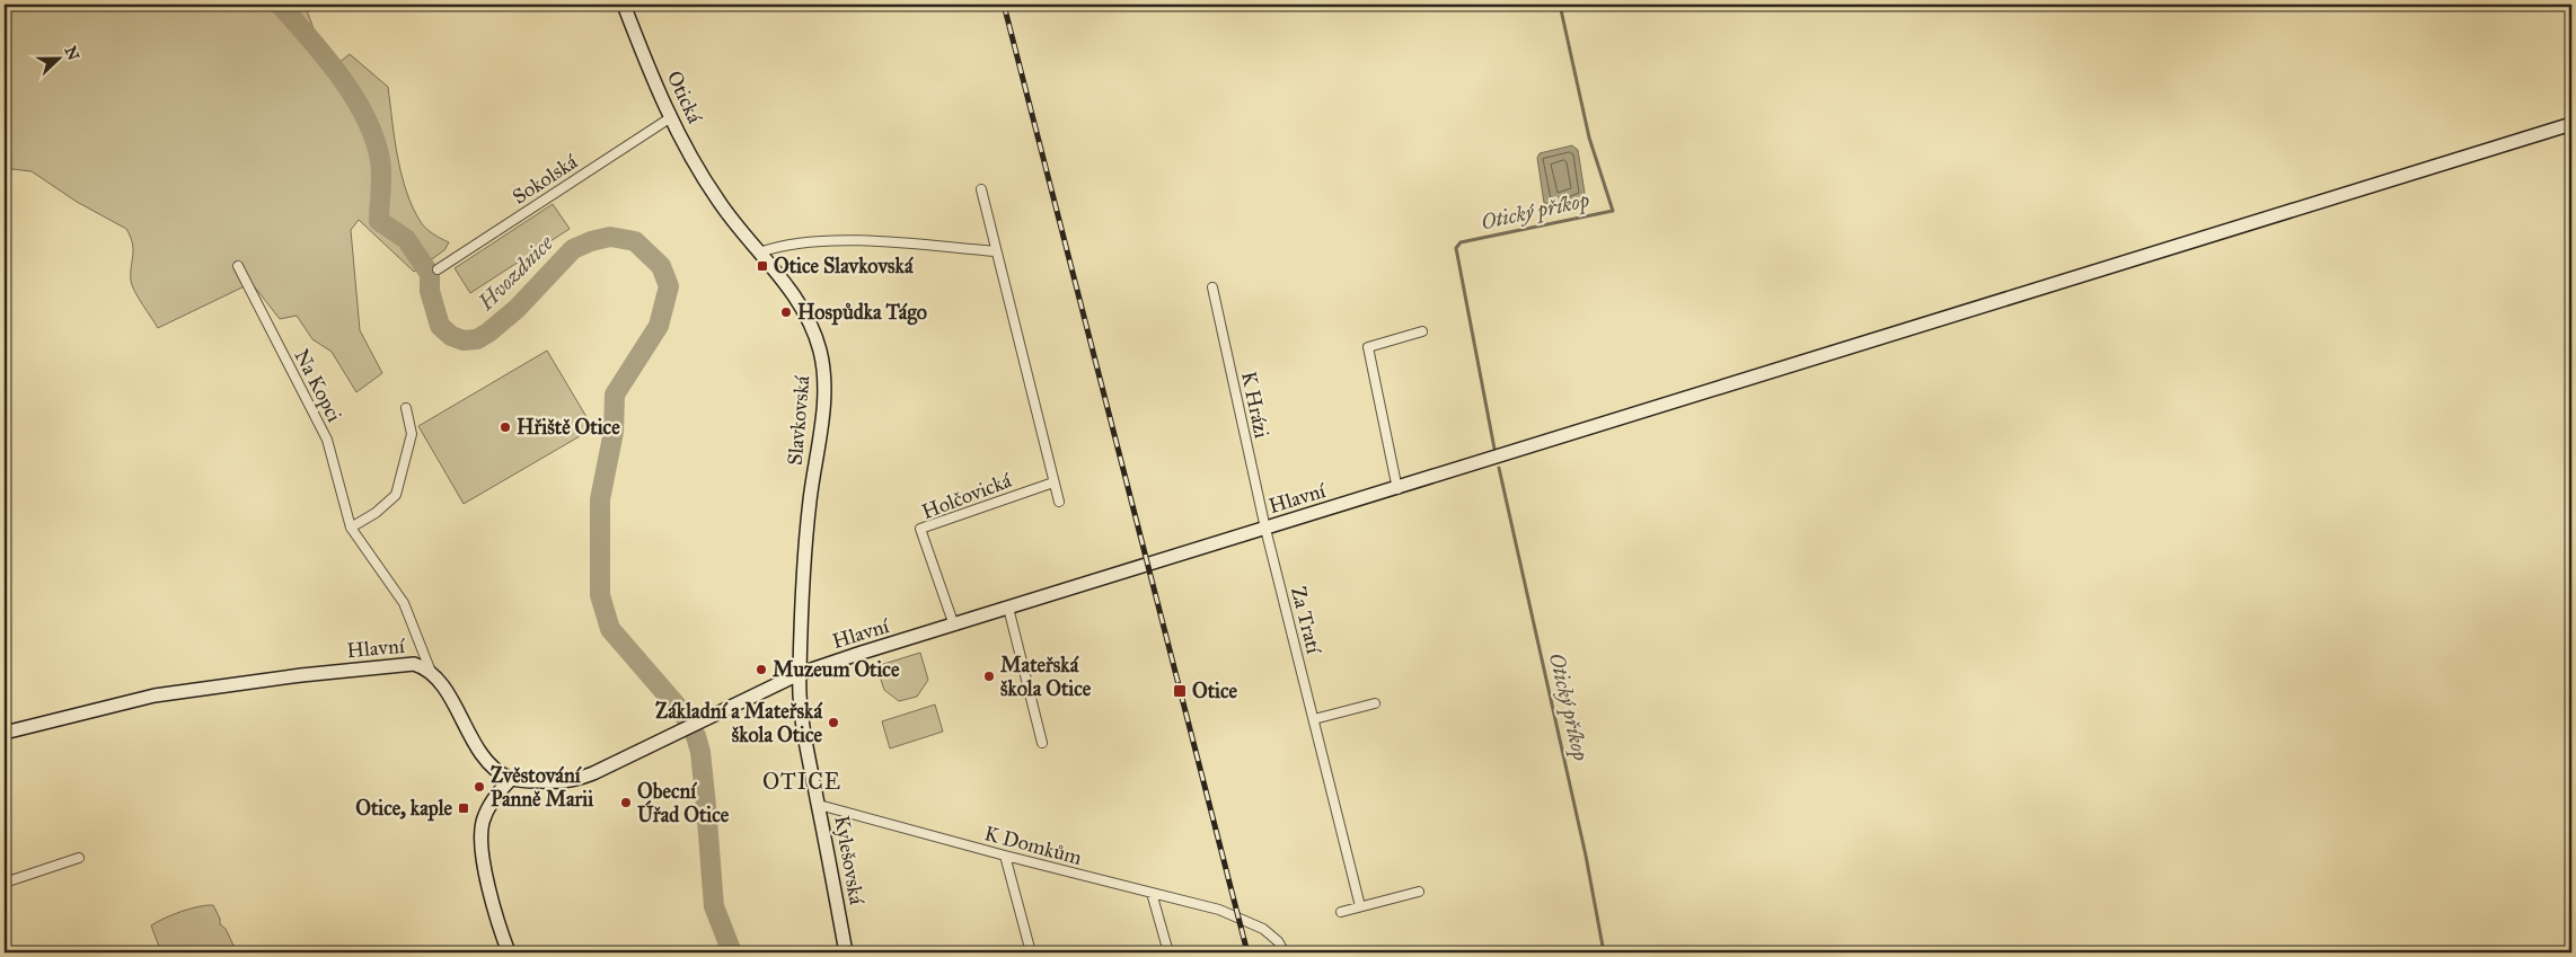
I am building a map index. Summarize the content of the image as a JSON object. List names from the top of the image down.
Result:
{
  "streets": {
    "main road": [
      "Otická",
      "Slavkovská",
      "Hlavní",
      "Kylešovská"
    ],
    "street": [
      "Sokolská",
      "Na Kopci",
      "K Hrázi",
      "Holčovická",
      "Za Tratí",
      "K Domkům"
    ]
  },
  "crossings": [
    ["Otická", "Sokolská"],
    ["Otická", "Slavkovská"],
    ["Na Kopci", "Hlavní"],
    ["K Hrázi", "Hlavní"],
    ["K Hrázi", "Za Tratí"],
    ["Slavkovská", "Hlavní"],
    ["Slavkovská", "Kylešovská"],
    ["Holčovická", "Hlavní"],
    ["Hlavní", "Za Tratí"],
    ["Hlavní", "Kylešovská"],
    ["K Domkům", "Kylešovská"]
  ],
  "districts": ["OTICE"],
  "water": ["Otický příkop", "Hvozdnice"],
  "places": {
    "transit": ["Otice Slavkovská", "Otice", "Otice, kaple"],
    "other": [
      "Hospůdka Tágo",
      "Hřiště Otice",
      "Muzeum Otice",
      "Mateřská škola Otice",
      "Základní a Mateřská škola Otice",
      "Zvěstování Panně Marii",
      "Obecní Úřad Otice"
    ]
  },
  "north": "right"
}
